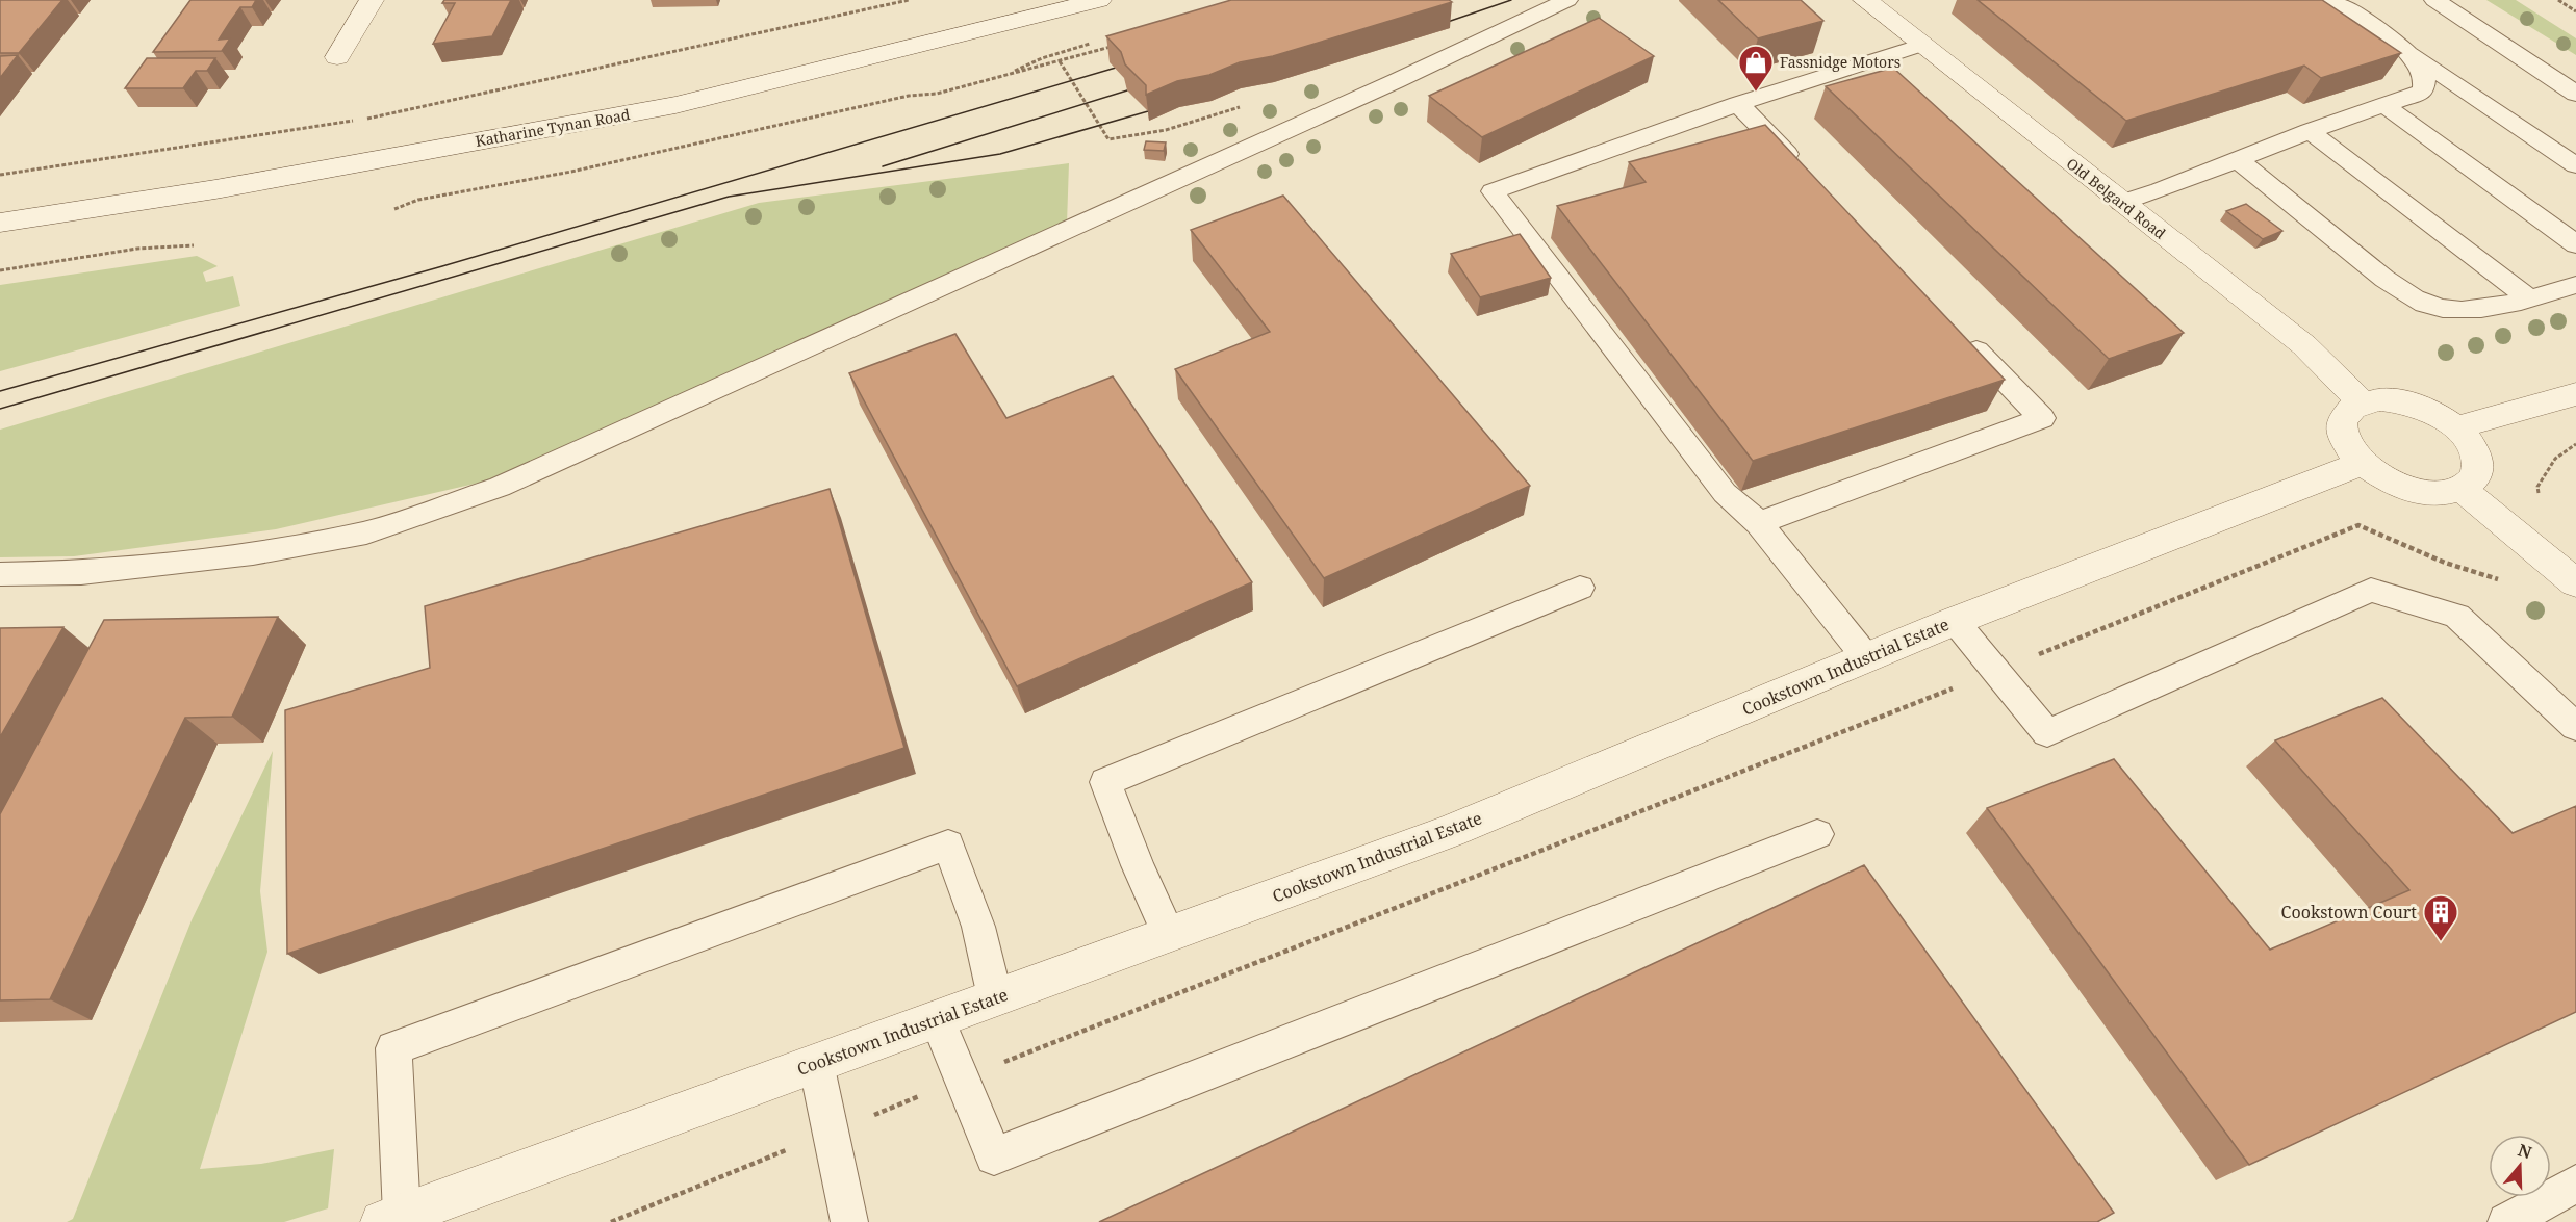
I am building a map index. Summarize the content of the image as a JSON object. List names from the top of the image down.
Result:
{
  "streets": {
    "street": ["Katharine Tynan Road", "Old Belgard Road", "Cookstown Industrial Estate"]
  },
  "crossings": [
    ["Old Belgard Road", "Cookstown Industrial Estate"]
  ],
  "places": {
    "shop": ["Fassnidge Motors"],
    "building": ["Cookstown Court"]
  },
  "north": "top"
}
